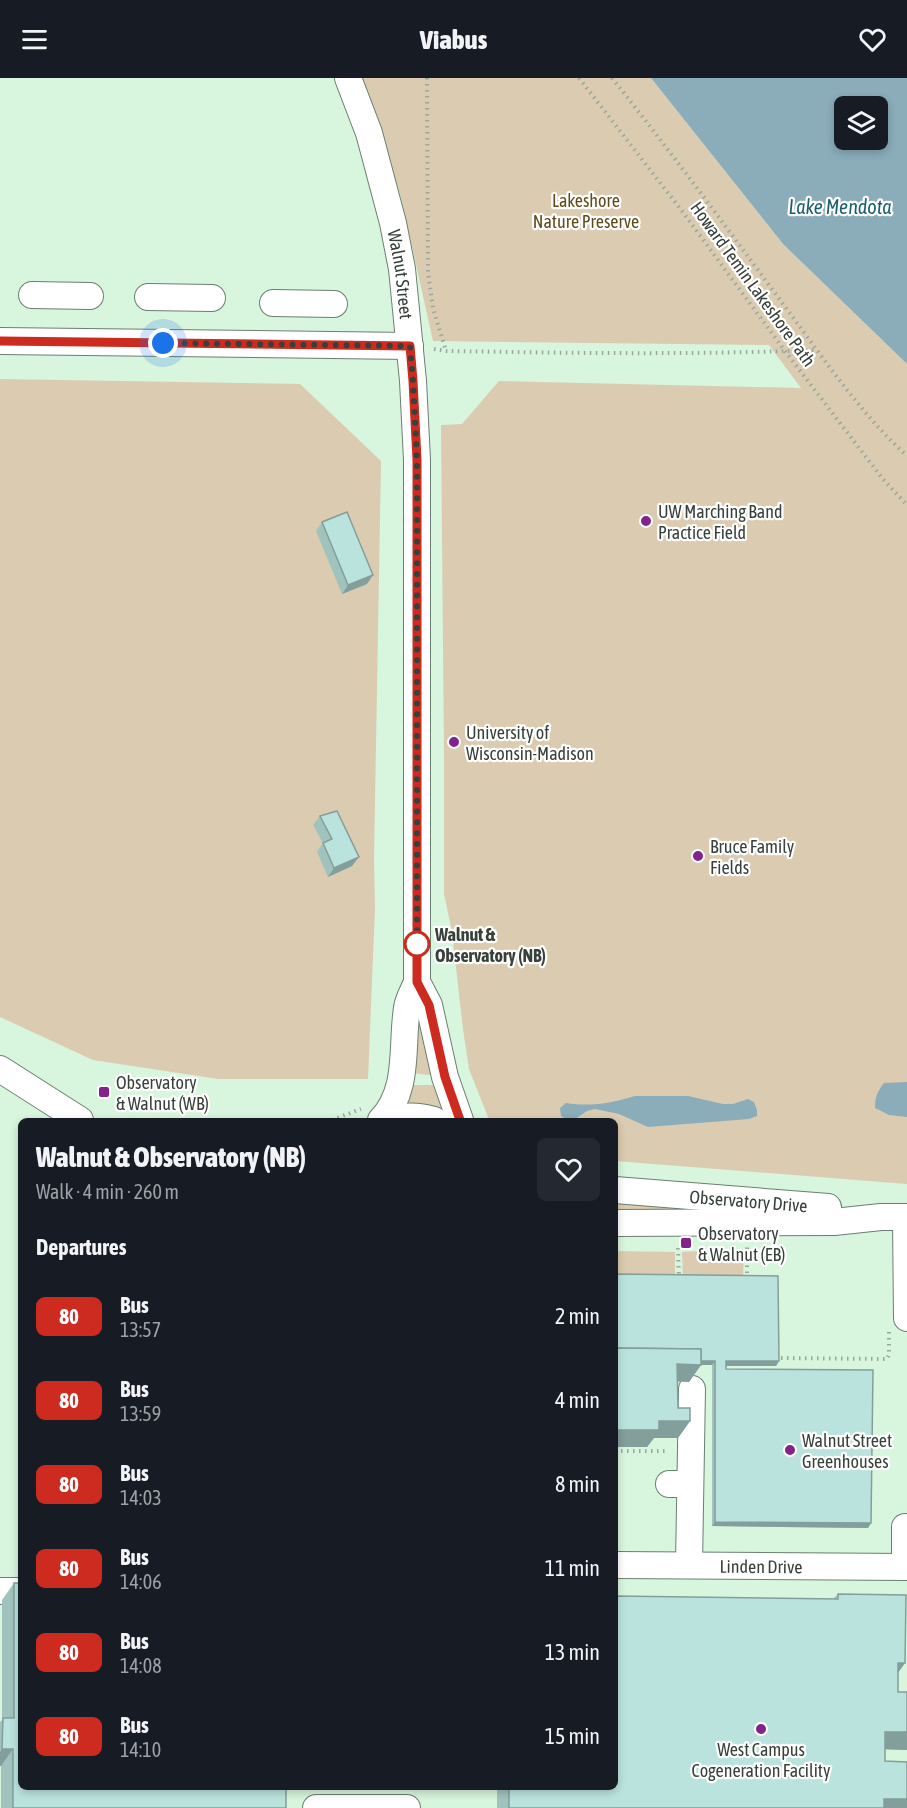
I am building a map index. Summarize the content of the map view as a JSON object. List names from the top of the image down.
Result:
{
  "streets": {
    "street": ["Walnut Street", "Observatory Drive", "Linden Drive"],
    "path": ["Howard Temin Lakeshore Path"]
  },
  "water": ["Lake Mendota"],
  "parks": ["Lakeshore Nature Preserve"],
  "places": {
    "other": [
      "UW Marching Band Practice Field",
      "University of Wisconsin-Madison",
      "Bruce Family Fields",
      "Walnut & Observatory (NB)",
      "Walnut Street Greenhouses",
      "West Campus Cogeneration Facility"
    ],
    "transit": ["Observatory & Walnut (WB)", "Observatory & Walnut (EB)"]
  },
  "lines": ["bus line 80"],
  "page": {
    "header": "Viabus",
    "heading": [
      ["Walnut & Observatory (NB)", "Walk · 4 min · 260 m"],
      "Departures"
    ],
    "list": [
      {
        "mark": "80",
        "name": "Bus",
        "note": "13:57",
        "value": "2 min"
      },
      {
        "mark": "80",
        "name": "Bus",
        "note": "13:59",
        "value": "4 min"
      },
      {
        "mark": "80",
        "name": "Bus",
        "note": "14:03",
        "value": "8 min"
      },
      {
        "mark": "80",
        "name": "Bus",
        "note": "14:06",
        "value": "11 min"
      },
      {
        "mark": "80",
        "name": "Bus",
        "note": "14:08",
        "value": "13 min"
      },
      {
        "mark": "80",
        "name": "Bus",
        "note": "14:10",
        "value": "15 min"
      }
    ]
  }
}
